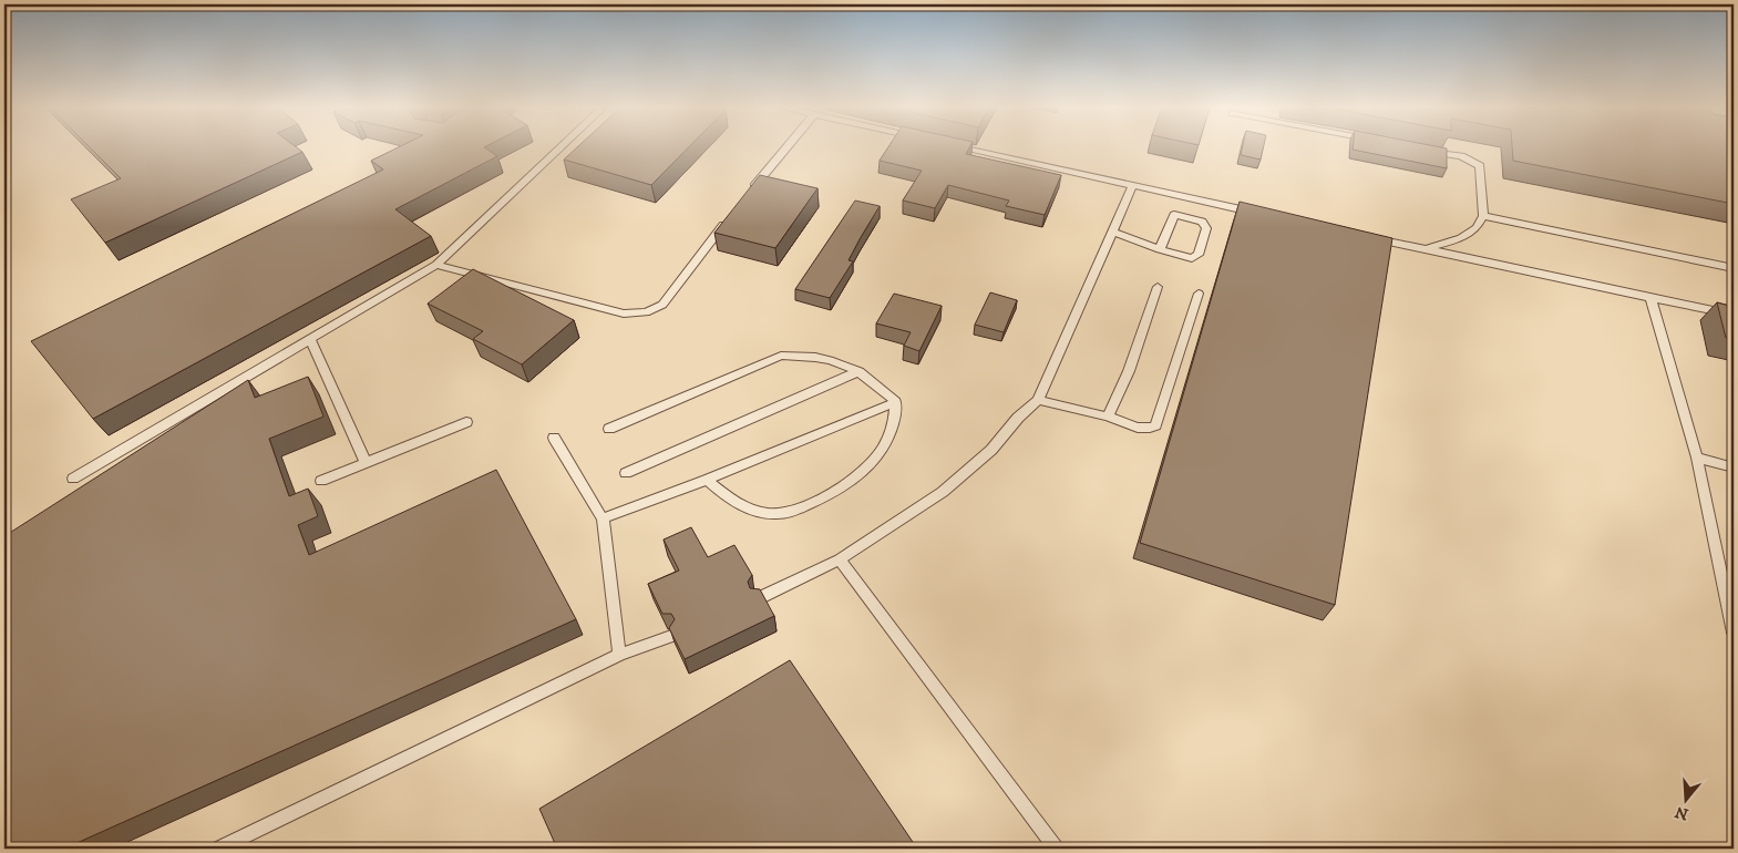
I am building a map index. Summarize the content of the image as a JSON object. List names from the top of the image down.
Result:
{
  "north": "bottom"
}
